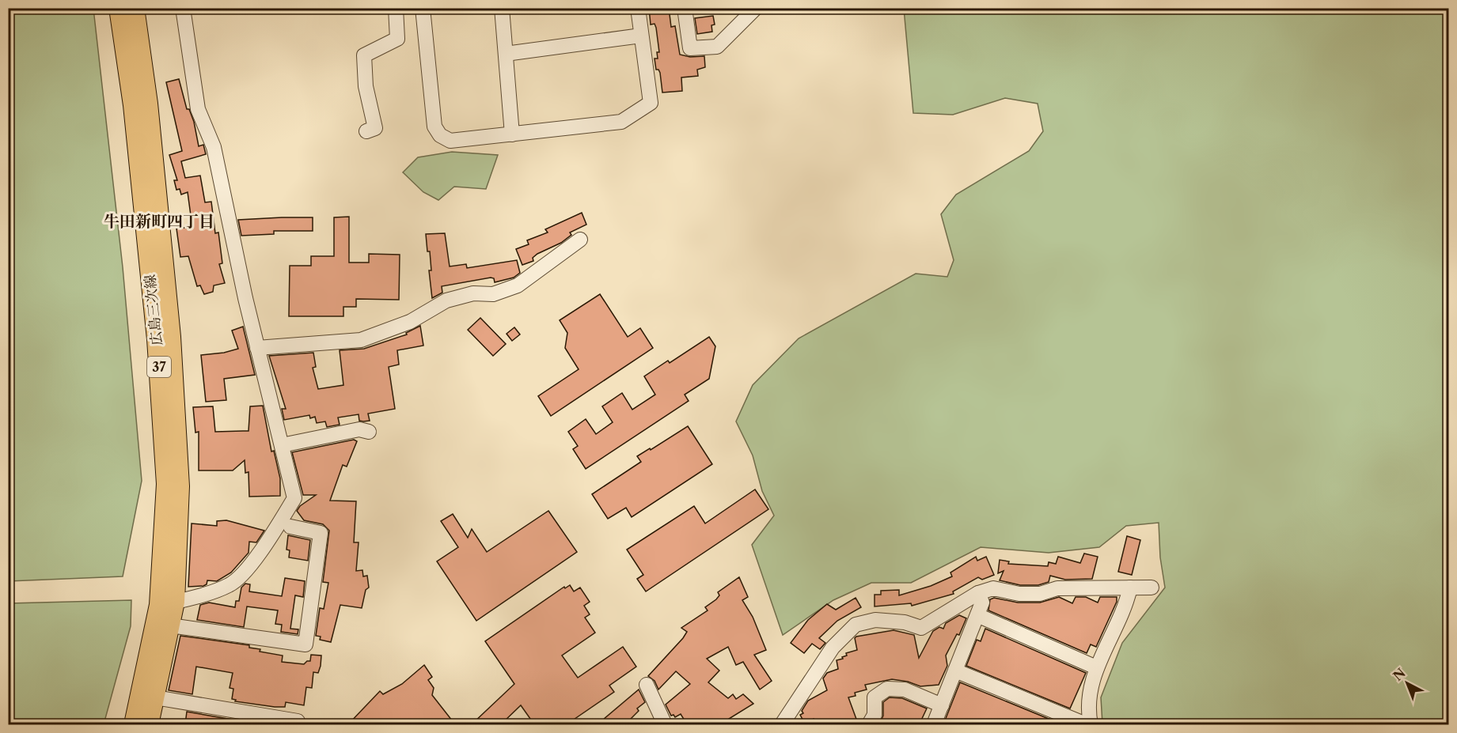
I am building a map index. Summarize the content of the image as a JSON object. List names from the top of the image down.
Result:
{
  "streets": {
    "main road": ["広島三次線", "37"]
  },
  "districts": ["牛田新町四丁目"],
  "north": "top left"
}
